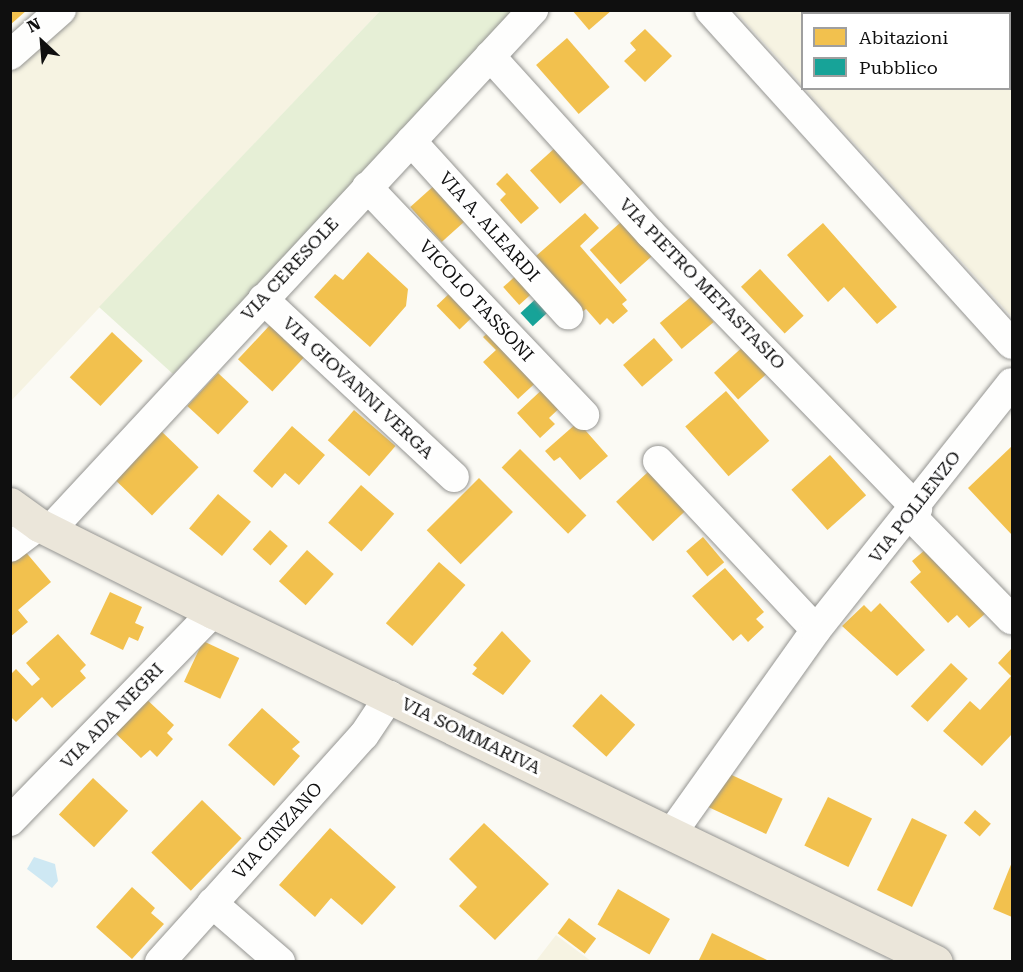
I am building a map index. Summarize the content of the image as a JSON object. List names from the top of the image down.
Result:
{
  "streets": {
    "main road": ["VIA SOMMARIVA"],
    "street": [
      "VIA A. ALEARDI",
      "VIA CERESOLE",
      "VIA PIETRO METASTASIO",
      "VICOLO TASSONI",
      "VIA GIOVANNI VERGA",
      "VIA POLLENZO",
      "VIA ADA NEGRI",
      "VIA CINZANO"
    ]
  },
  "crossings": [
    ["VIA A. ALEARDI", "VIA CERESOLE"],
    ["VIA CERESOLE", "VIA PIETRO METASTASIO"],
    ["VIA CERESOLE", "VICOLO TASSONI"],
    ["VIA CERESOLE", "VIA GIOVANNI VERGA"],
    ["VIA CERESOLE", "VIA SOMMARIVA"],
    ["VIA PIETRO METASTASIO", "VIA POLLENZO"],
    ["VIA POLLENZO", "VIA SOMMARIVA"],
    ["VIA ADA NEGRI", "VIA SOMMARIVA"],
    ["VIA SOMMARIVA", "VIA CINZANO"]
  ],
  "legend": ["Abitazioni", "Pubblico"],
  "north": "top left"
}
